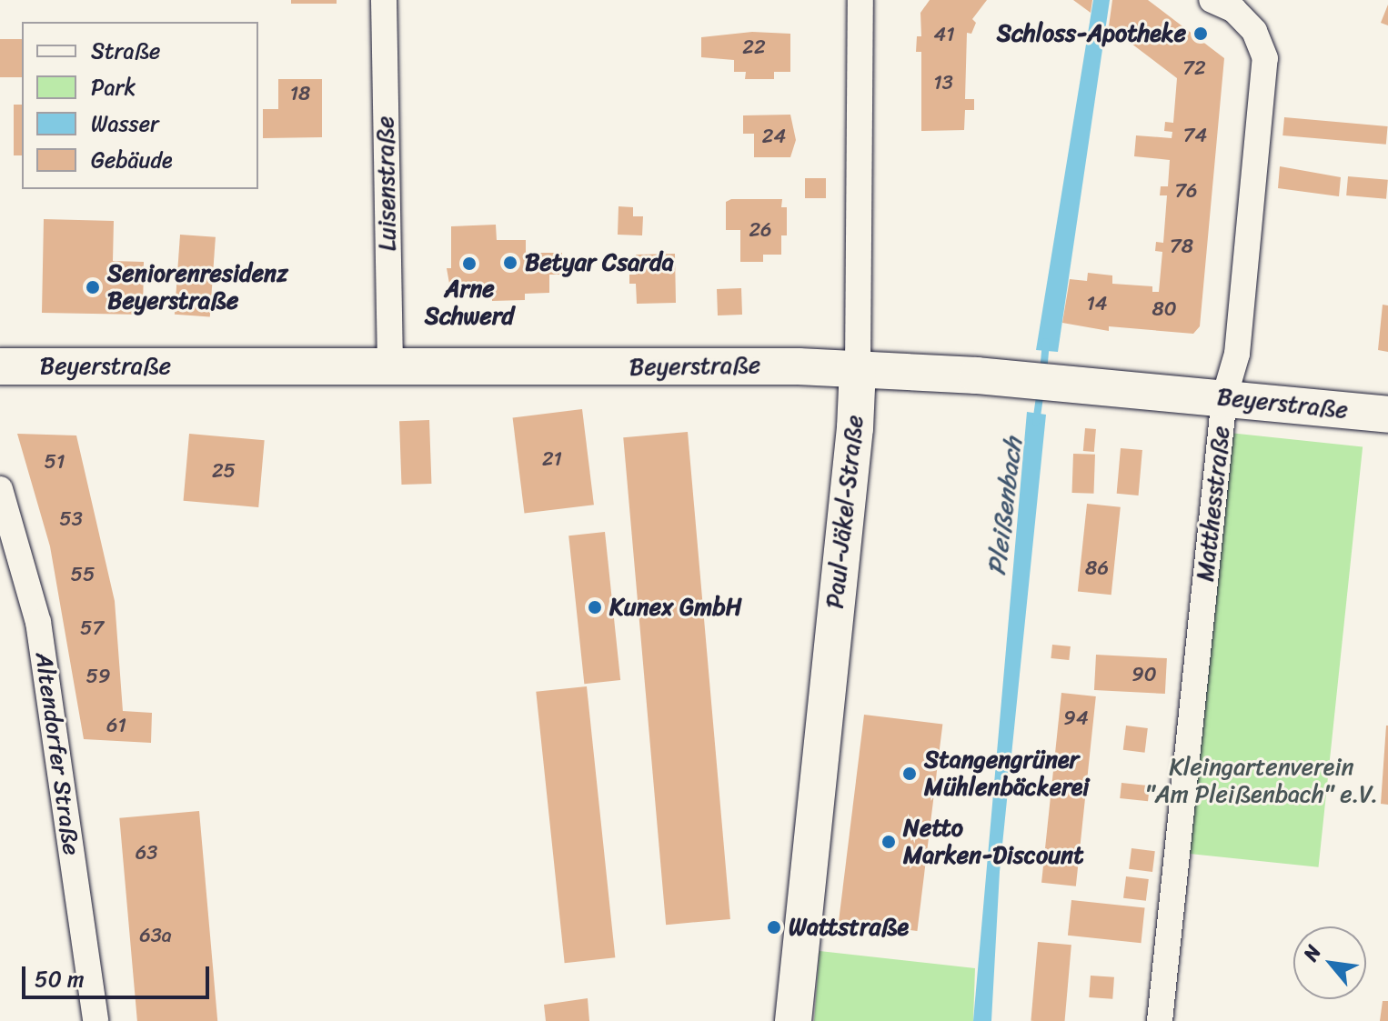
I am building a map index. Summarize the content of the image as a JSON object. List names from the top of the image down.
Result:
{
  "streets": {
    "street": [
      "Luisenstraße",
      "Beyerstraße",
      "Matthesstraße",
      "Paul-Jäkel-Straße",
      "Altendorfer Straße"
    ]
  },
  "crossings": [
    ["Luisenstraße", "Beyerstraße"],
    ["Beyerstraße", "Matthesstraße"],
    ["Beyerstraße", "Paul-Jäkel-Straße"]
  ],
  "water": ["Pleißenbach"],
  "parks": ["Kleingartenverein \"Am Pleißenbach\" e.V."],
  "places": [
    "Schloss-Apotheke",
    "Betyar Csarda",
    "Arne Schwerd",
    "Seniorenresidenz Beyerstraße",
    "Kunex GmbH",
    "Stangengrüner Mühlenbäckerei",
    "Netto Marken-Discount",
    "Wattstraße"
  ],
  "house_numbers": [
    "41",
    "22",
    "72",
    "13",
    "18",
    "74",
    "24",
    "76",
    "26",
    "78",
    "14",
    "80",
    "21",
    "51",
    "25",
    "53",
    "86",
    "55",
    "57",
    "90",
    "59",
    "94",
    "61",
    "63",
    "63a"
  ],
  "legend": [
    "Straße",
    "Park",
    "Wasser",
    "Gebäude"
  ],
  "scale_bar": "50 m",
  "north": "top left"
}
